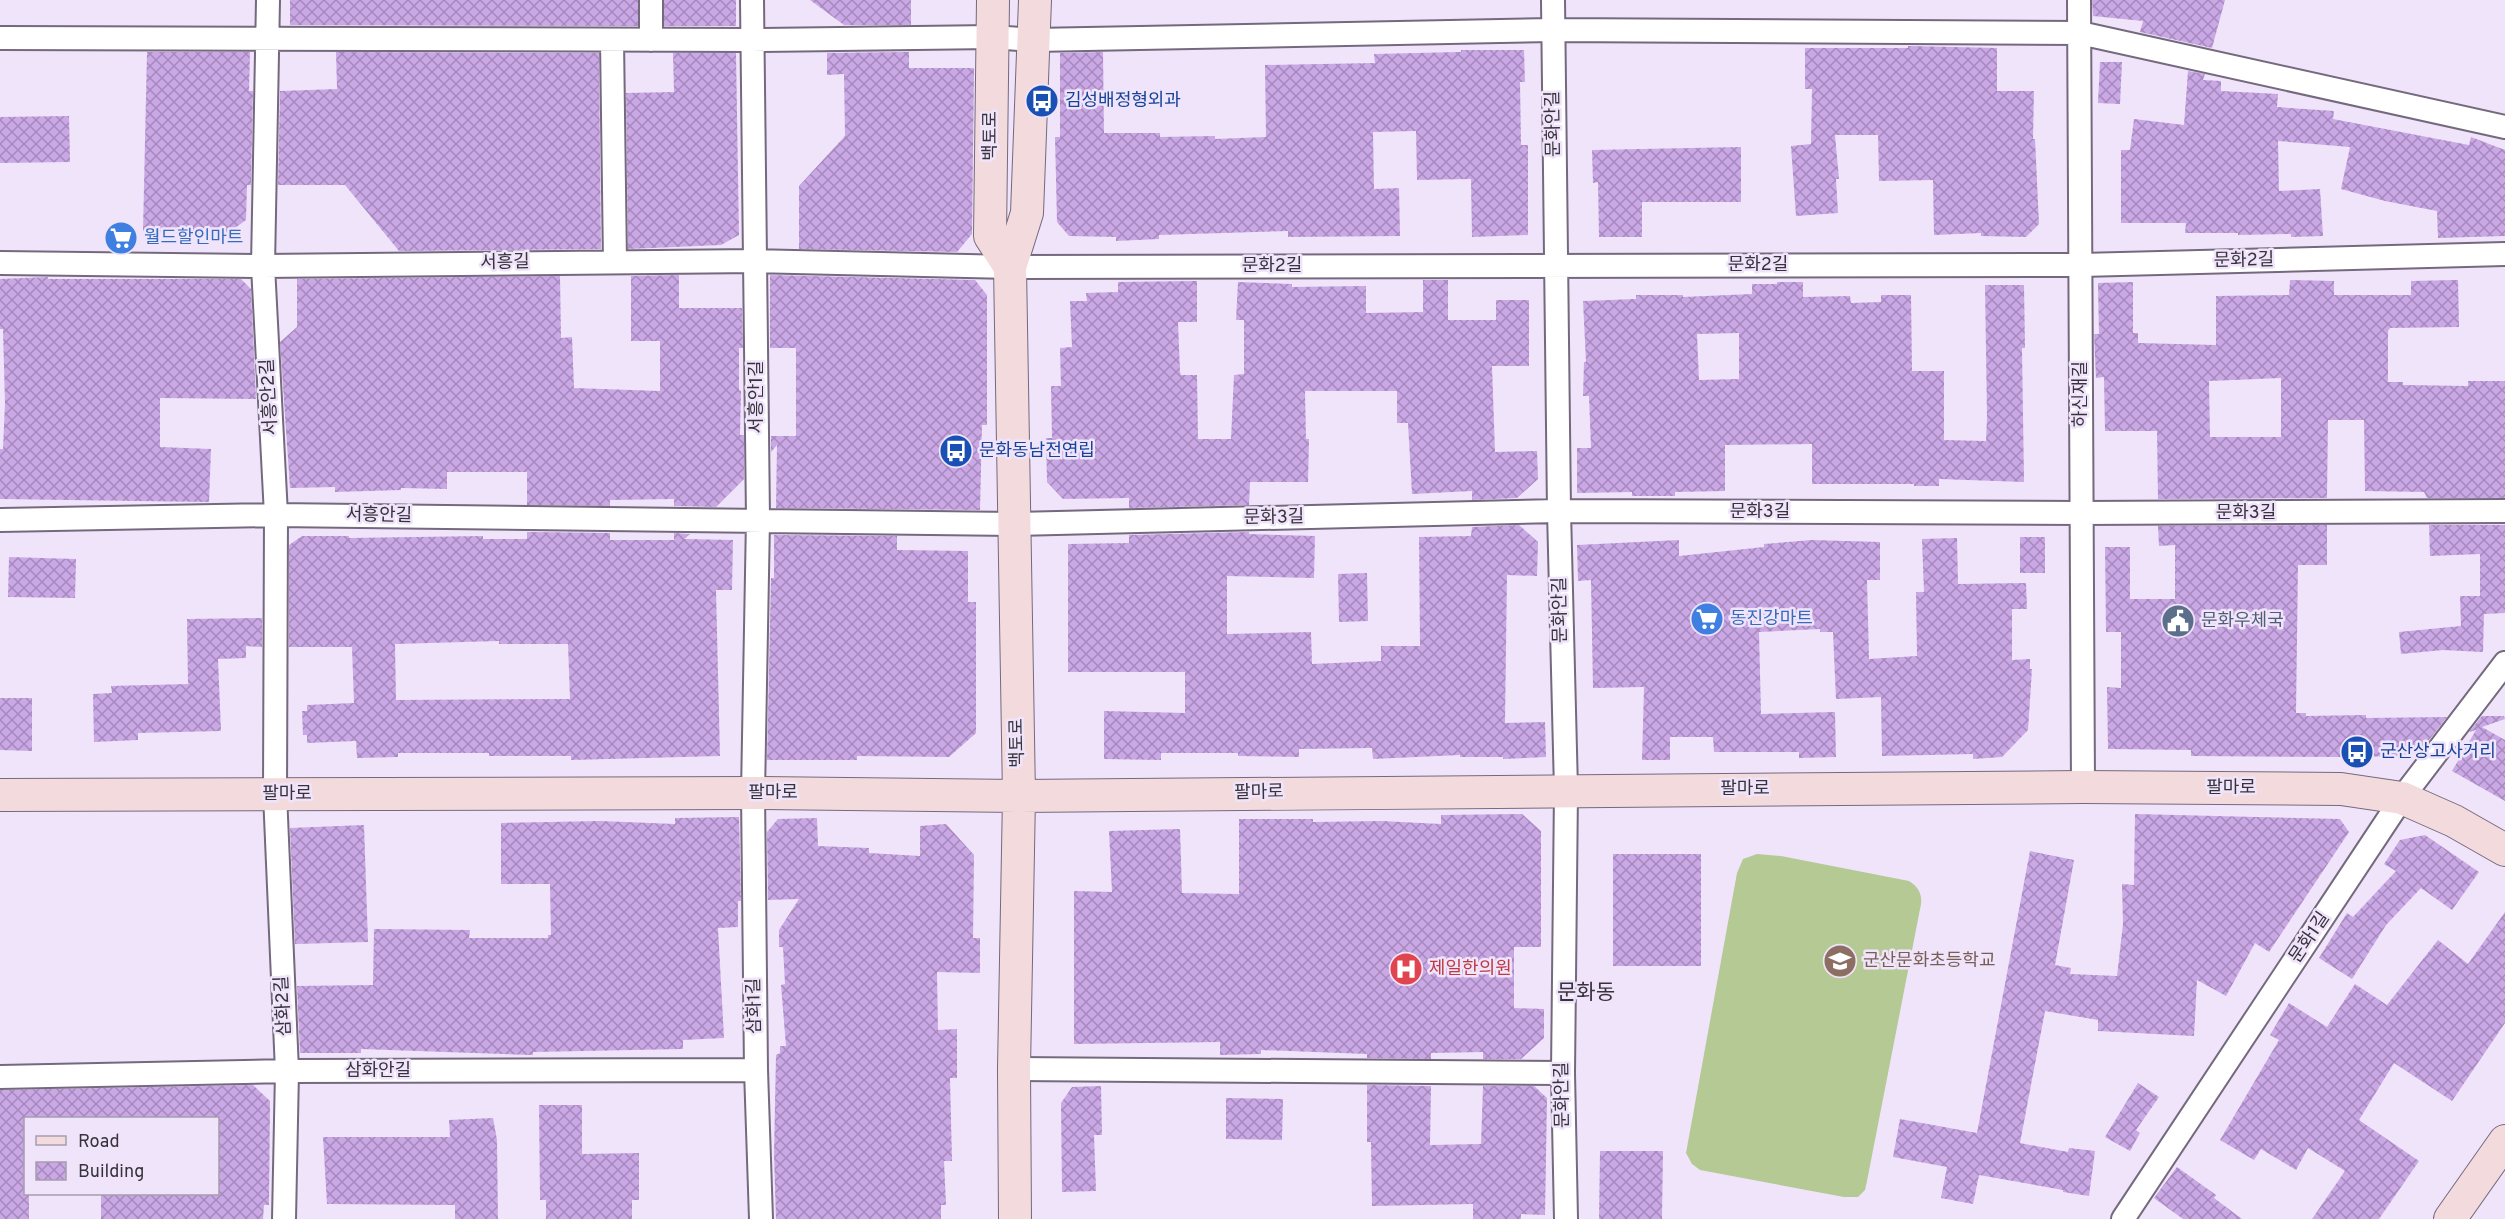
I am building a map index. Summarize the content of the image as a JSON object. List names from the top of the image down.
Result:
{
  "streets": {
    "street": [
      "문화안길",
      "백토로",
      "문화2길",
      "서흥길",
      "하신재길",
      "서흥안2길",
      "서흥안1길",
      "문화3길",
      "서흥안길",
      "팔마로",
      "문화1길",
      "삼화2길",
      "삼화1길",
      "삼화안길"
    ]
  },
  "crossings": [
    ["문화안길", "문화2길"],
    ["문화안길", "문화3길"],
    ["문화안길", "팔마로"],
    ["백토로", "문화2길"],
    ["백토로", "서흥길"],
    ["백토로", "문화3길"],
    ["백토로", "팔마로"],
    ["문화2길", "서흥길"],
    ["문화2길", "하신재길"],
    ["서흥길", "서흥안2길"],
    ["서흥길", "서흥안1길"],
    ["하신재길", "문화3길"],
    ["하신재길", "팔마로"],
    ["서흥안2길", "서흥안길"],
    ["서흥안2길", "팔마로"],
    ["서흥안2길", "삼화2길"],
    ["서흥안1길", "문화3길"],
    ["서흥안1길", "서흥안길"],
    ["서흥안1길", "팔마로"],
    ["서흥안1길", "삼화1길"],
    ["문화3길", "서흥안길"],
    ["팔마로", "문화1길"],
    ["팔마로", "삼화2길"],
    ["팔마로", "삼화1길"],
    ["삼화2길", "삼화안길"],
    ["삼화1길", "삼화안길"]
  ],
  "districts": ["문화동"],
  "places": {
    "bus stop": ["김성배정형외과", "문화동남전연립", "군산상고사거리"],
    "supermarket": ["월드할인마트", "동진강마트"],
    "public building": ["문화우체국"],
    "school or university": ["군산문화초등학교"],
    "hospital": ["제일한의원"]
  },
  "legend": ["Road", "Building"]
}
